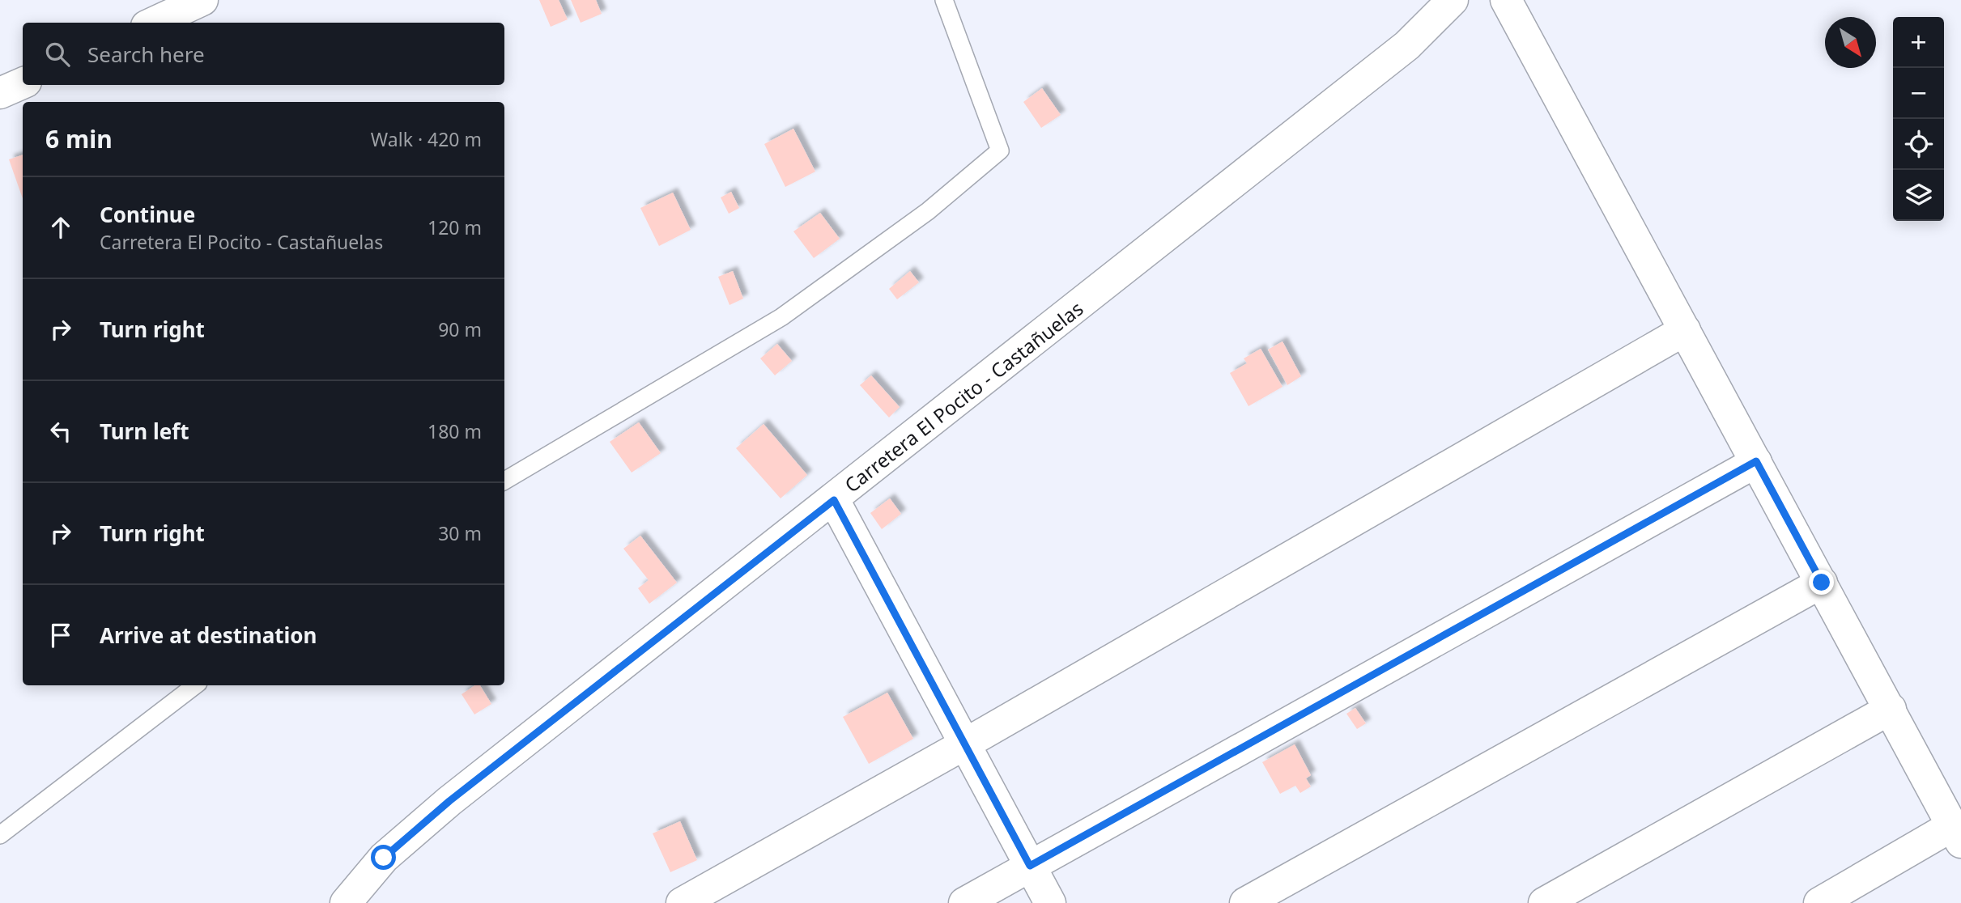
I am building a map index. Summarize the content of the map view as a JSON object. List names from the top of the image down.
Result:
{
  "streets": {
    "street": ["Carretera El Pocito - Castañuelas"]
  },
  "north": "bottom right",
  "page": {
    "map_buttons": ["+", "−"],
    "search": "Search here",
    "heading": ["6 min", "Walk · 420 m"],
    "list": [
      ["Continue", "Carretera El Pocito - Castañuelas", "120 m"],
      ["Turn right", "90 m"],
      ["Turn left", "180 m"],
      ["Turn right", "30 m"],
      "Arrive at destination"
    ]
  }
}
